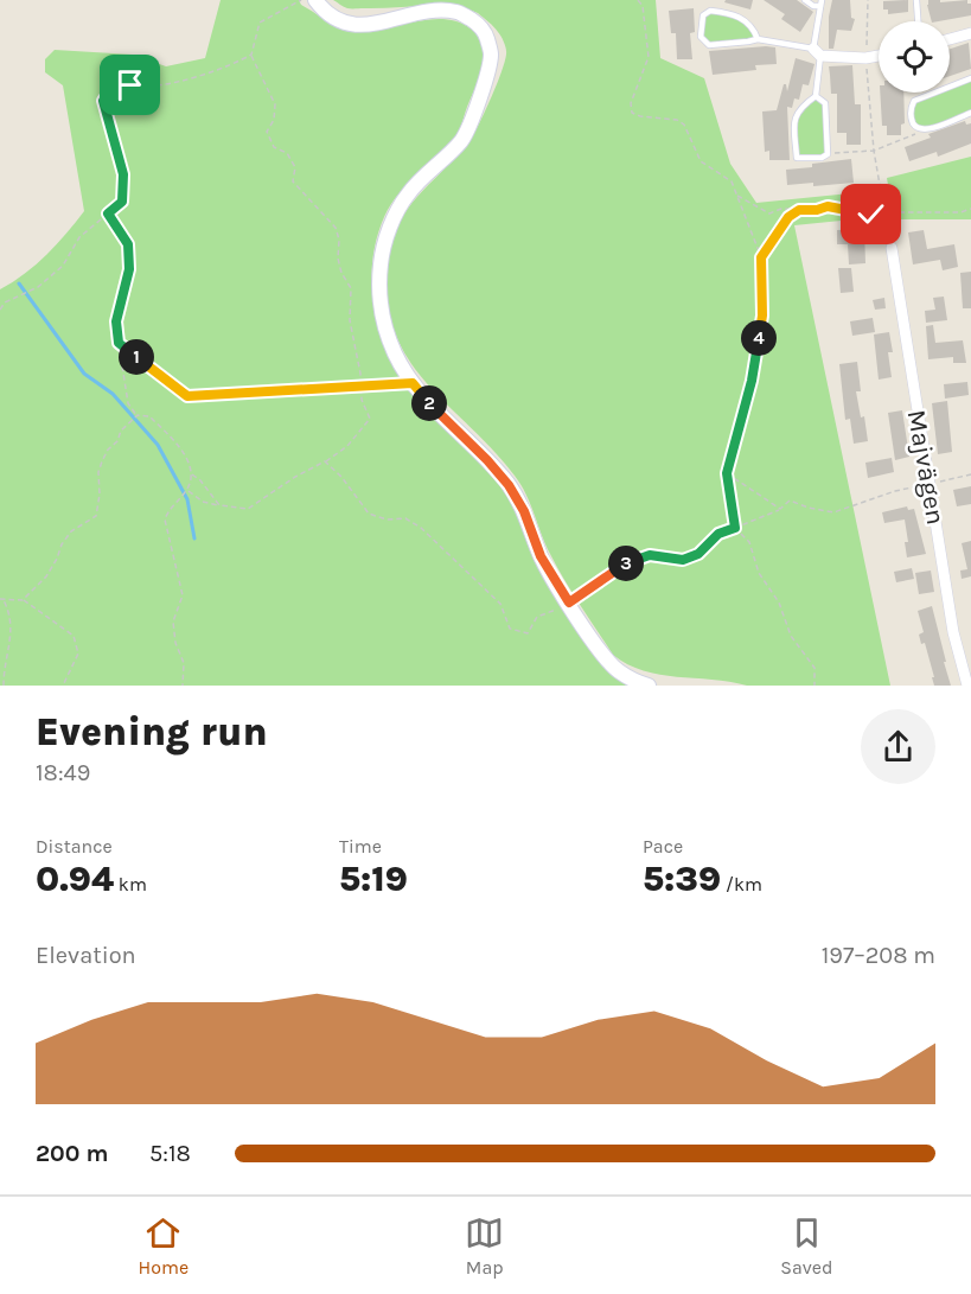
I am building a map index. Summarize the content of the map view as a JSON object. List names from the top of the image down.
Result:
{
  "streets": {
    "street": ["Majvägen"]
  },
  "page": {
    "pins": [
      "4",
      "1",
      "2",
      "3"
    ],
    "heading": ["Evening run", "18:49"],
    "stats": [
      ["Distance", "0.94 km"],
      ["Time", "5:19"],
      ["Pace", "5:39 /km"]
    ],
    "chart": ["Elevation", "197–208 m"],
    "list": [
      {
        "name": "200 m",
        "note": "5:18"
      }
    ],
    "tabs": ["Home", "Map", "Saved"]
  }
}
